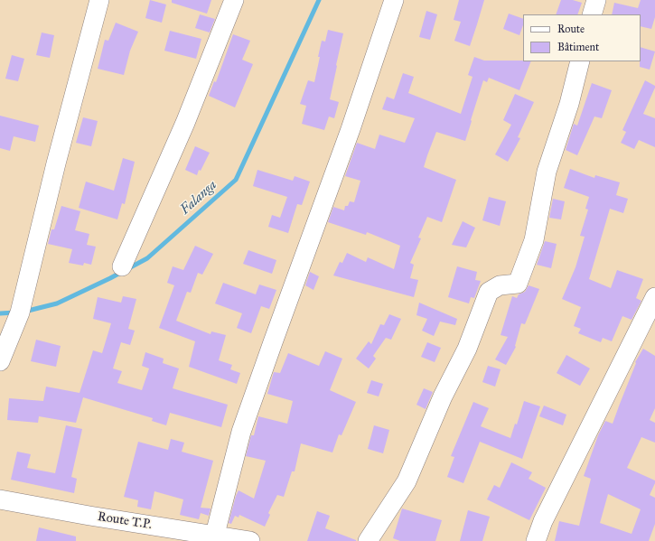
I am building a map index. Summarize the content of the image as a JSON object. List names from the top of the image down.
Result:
{
  "streets": {
    "street": ["Route T.P."]
  },
  "water": ["Falanga"],
  "legend": ["Route", "Bâtiment"]
}
